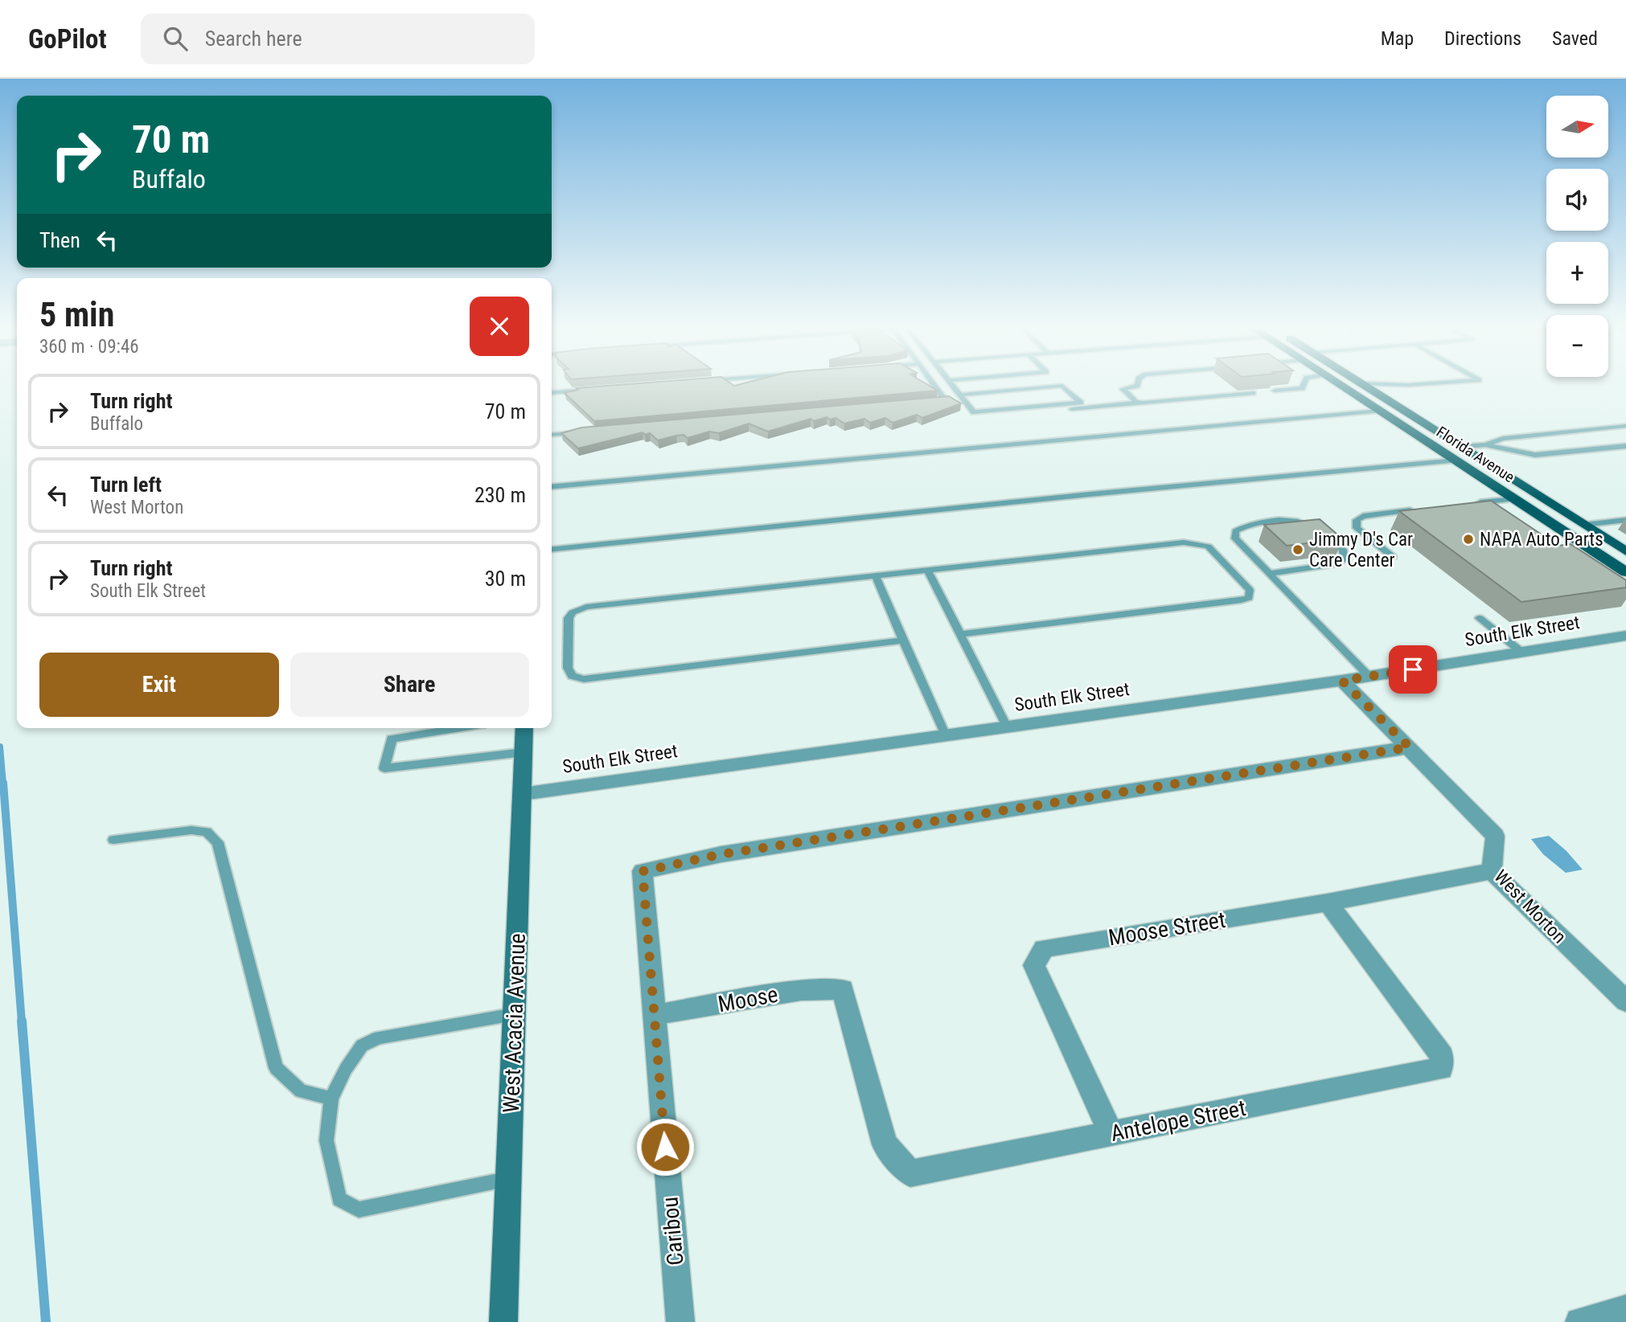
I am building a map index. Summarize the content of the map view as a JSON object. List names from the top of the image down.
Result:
{
  "streets": {
    "main road": ["Florida Avenue"],
    "street": [
      "South Elk Street",
      "West Morton",
      "Moose Street",
      "Moose",
      "West Acacia Avenue",
      "Antelope Street",
      "Caribou"
    ]
  },
  "crossings": [
    ["South Elk Street", "West Morton"],
    ["South Elk Street", "West Acacia Avenue"],
    ["West Morton", "Moose Street"],
    ["West Morton", "Caribou"],
    ["Moose Street", "Antelope Street"],
    ["Moose", "Antelope Street"],
    ["Moose", "Caribou"]
  ],
  "places": ["NAPA Auto Parts", "Jimmy D's Car Care Center"],
  "north": "right",
  "page": {
    "header": "GoPilot",
    "search": "Search here",
    "nav": ["Map", "Directions", "Saved"],
    "map_buttons": ["+", "−"],
    "turn": ["70 m", "Buffalo"],
    "then": "Then",
    "heading": ["5 min", "360 m · 09:46"],
    "list": [
      {
        "name": "Turn right",
        "note": "Buffalo",
        "value": "70 m"
      },
      {
        "name": "Turn left",
        "note": "West Morton",
        "value": "230 m"
      },
      {
        "name": "Turn right",
        "note": "South Elk Street",
        "value": "30 m"
      }
    ],
    "buttons": ["Exit", "Share"]
  }
}
